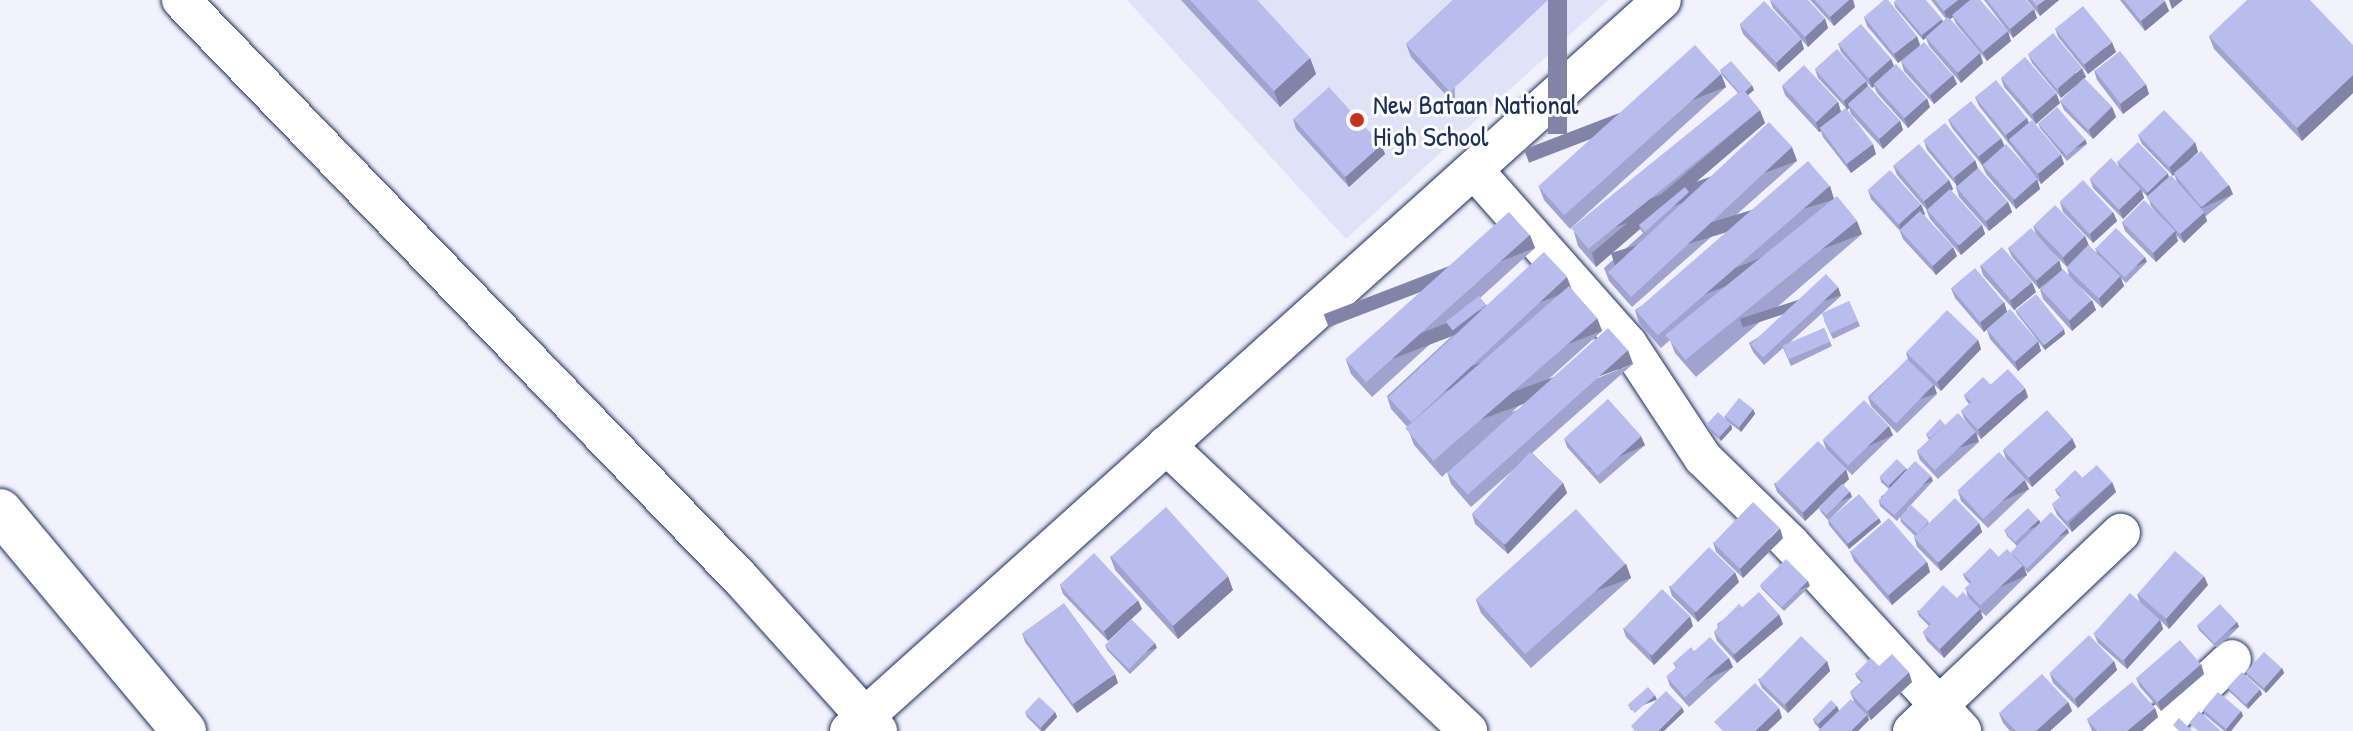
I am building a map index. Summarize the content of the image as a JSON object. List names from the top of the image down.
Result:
{
  "places": ["New Bataan National High School"]
}
